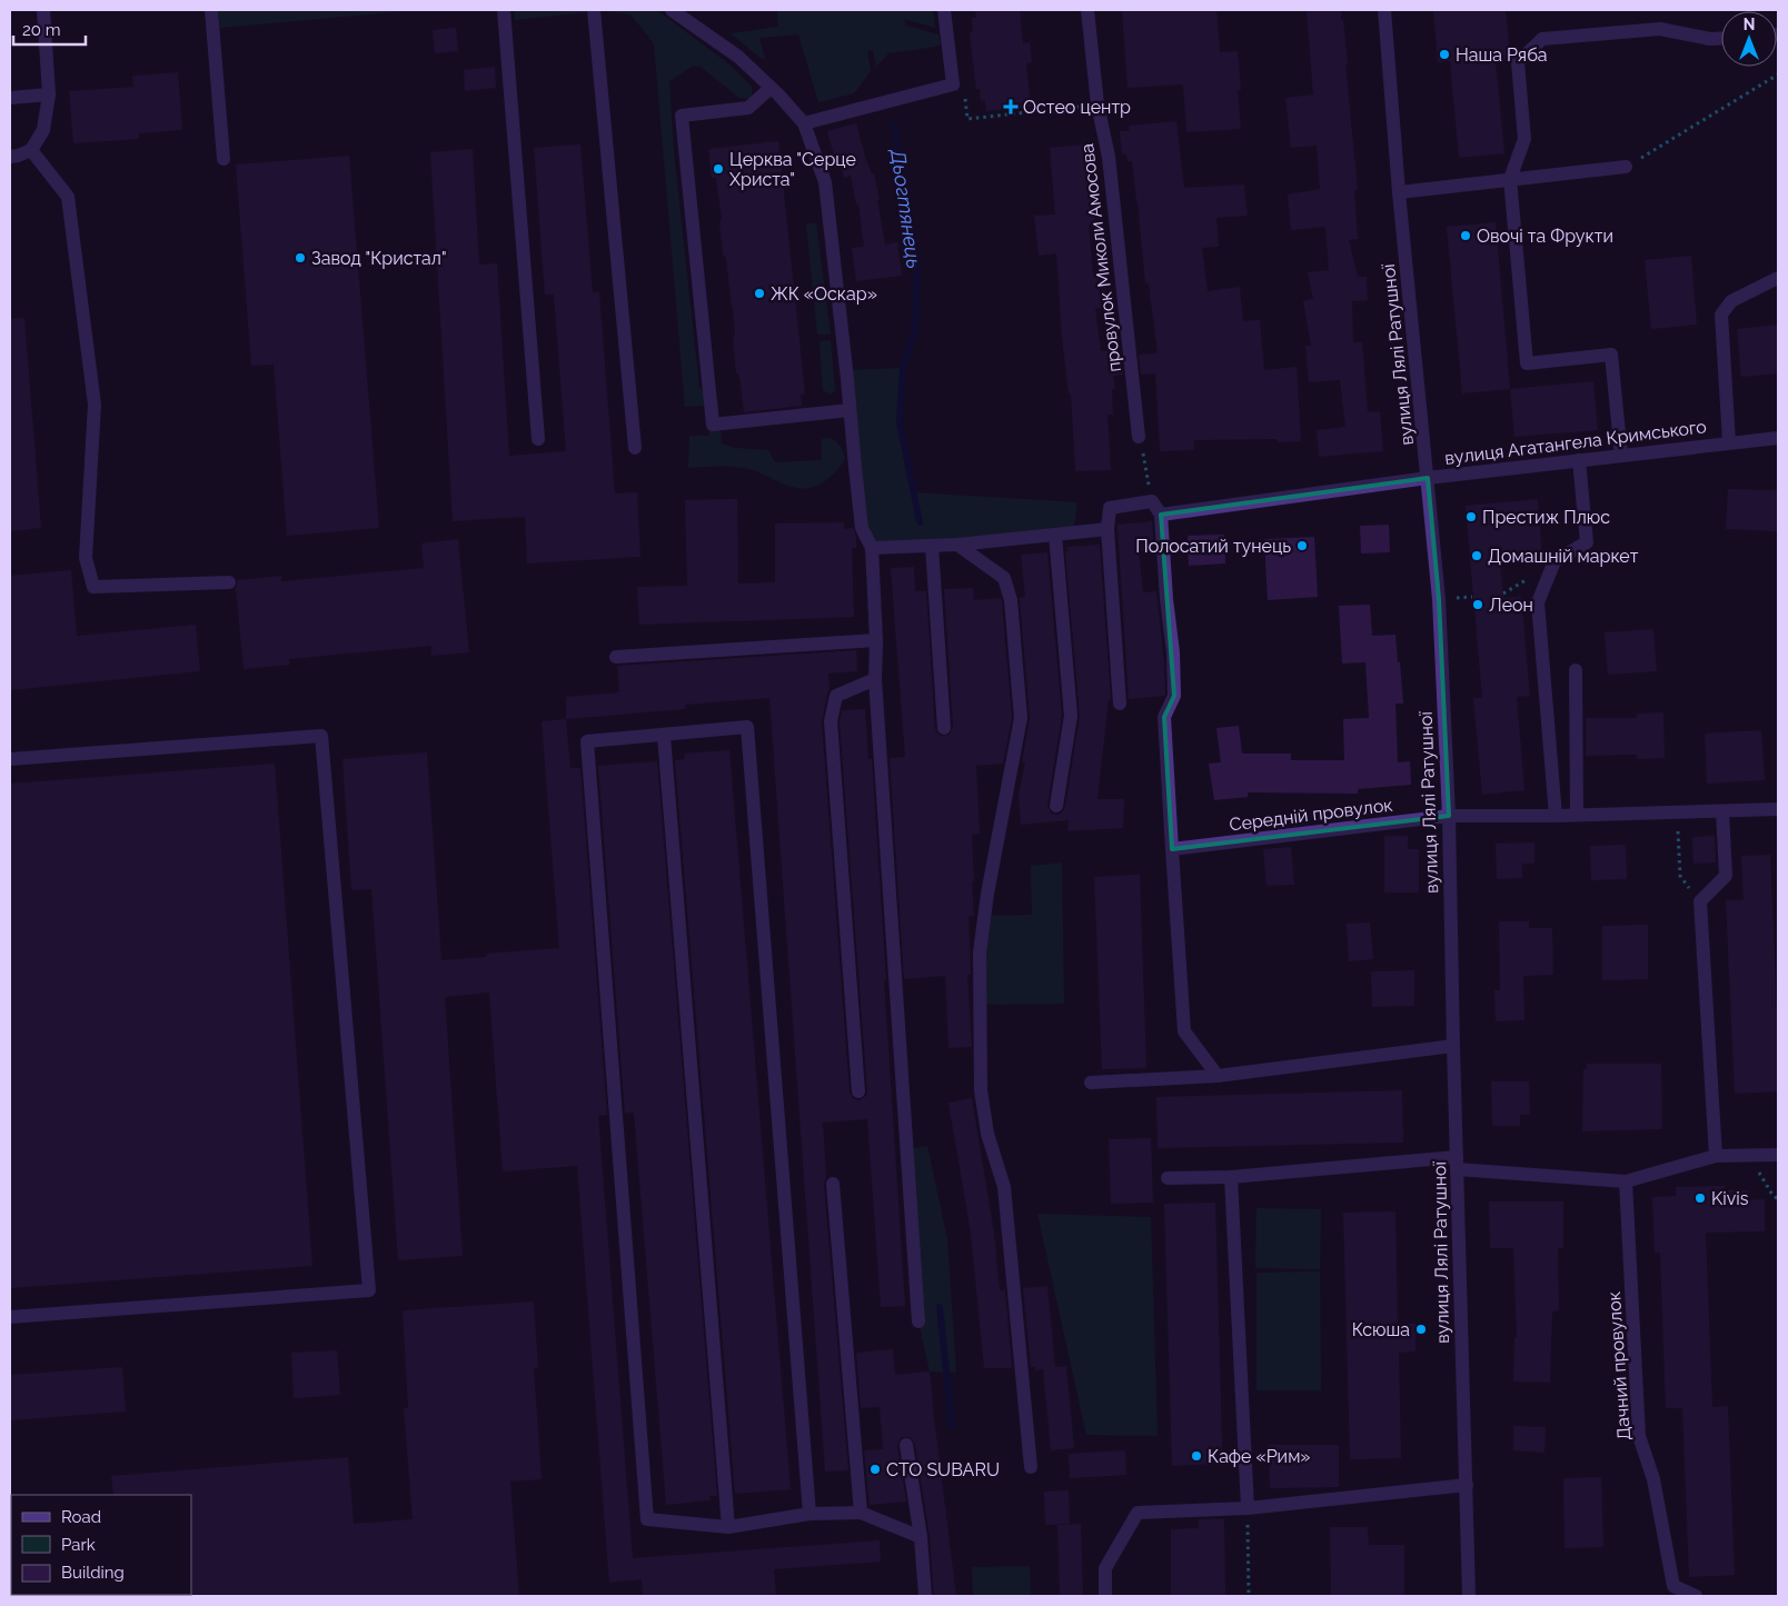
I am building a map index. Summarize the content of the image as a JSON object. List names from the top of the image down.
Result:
{
  "streets": {
    "street": [
      "провулок Миколи Амосова",
      "вулиця Лялі Ратушної",
      "вулиця Агатангела Кримського",
      "Середній провулок",
      "Дачний провулок"
    ]
  },
  "crossings": [
    ["вулиця Лялі Ратушної", "вулиця Агатангела Кримського"],
    ["вулиця Лялі Ратушної", "Середній провулок"]
  ],
  "water": ["Дьогтянець"],
  "places": {
    "other": [
      "Наша Ряба",
      "Церква \"Серце Христа\"",
      "Овочі та Фрукти",
      "Завод \"Кристал\"",
      "ЖК «Оскар»",
      "Престиж Плюс",
      "Полосатий тунець",
      "Домашній маркет",
      "Леон",
      "Kivis",
      "Ксюша",
      "Кафе «Рим»",
      "СТО SUBARU"
    ],
    "health": ["Остео центр"]
  },
  "legend": ["Road", "Park", "Building"],
  "scale_bar": "20 m",
  "north": "top"
}
